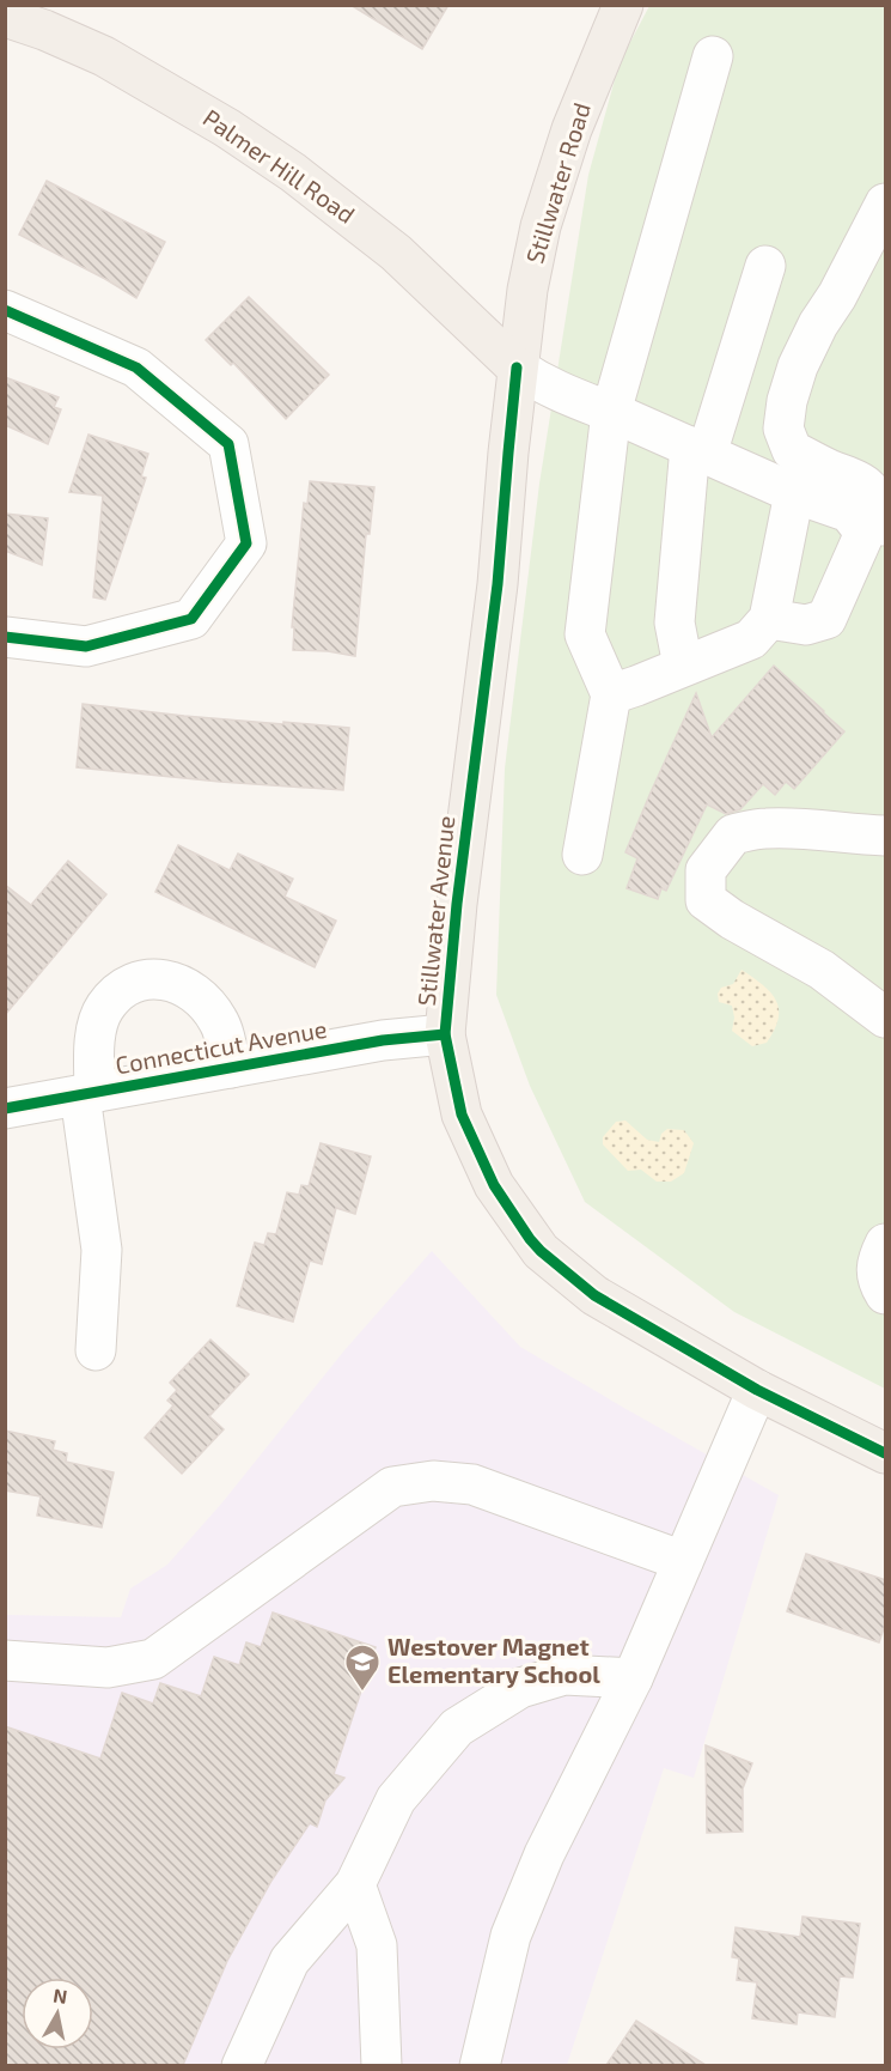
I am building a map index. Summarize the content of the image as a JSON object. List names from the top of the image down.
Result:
{
  "streets": {
    "main road": ["Palmer Hill Road", "Stillwater Road", "Stillwater Avenue"],
    "street": ["Connecticut Avenue"]
  },
  "crossings": [
    ["Palmer Hill Road", "Stillwater Road"],
    ["Palmer Hill Road", "Stillwater Avenue"],
    ["Stillwater Road", "Stillwater Avenue"],
    ["Stillwater Avenue", "Connecticut Avenue"]
  ],
  "places": {
    "school or university": ["Westover Magnet Elementary School"]
  },
  "north": "top"
}
